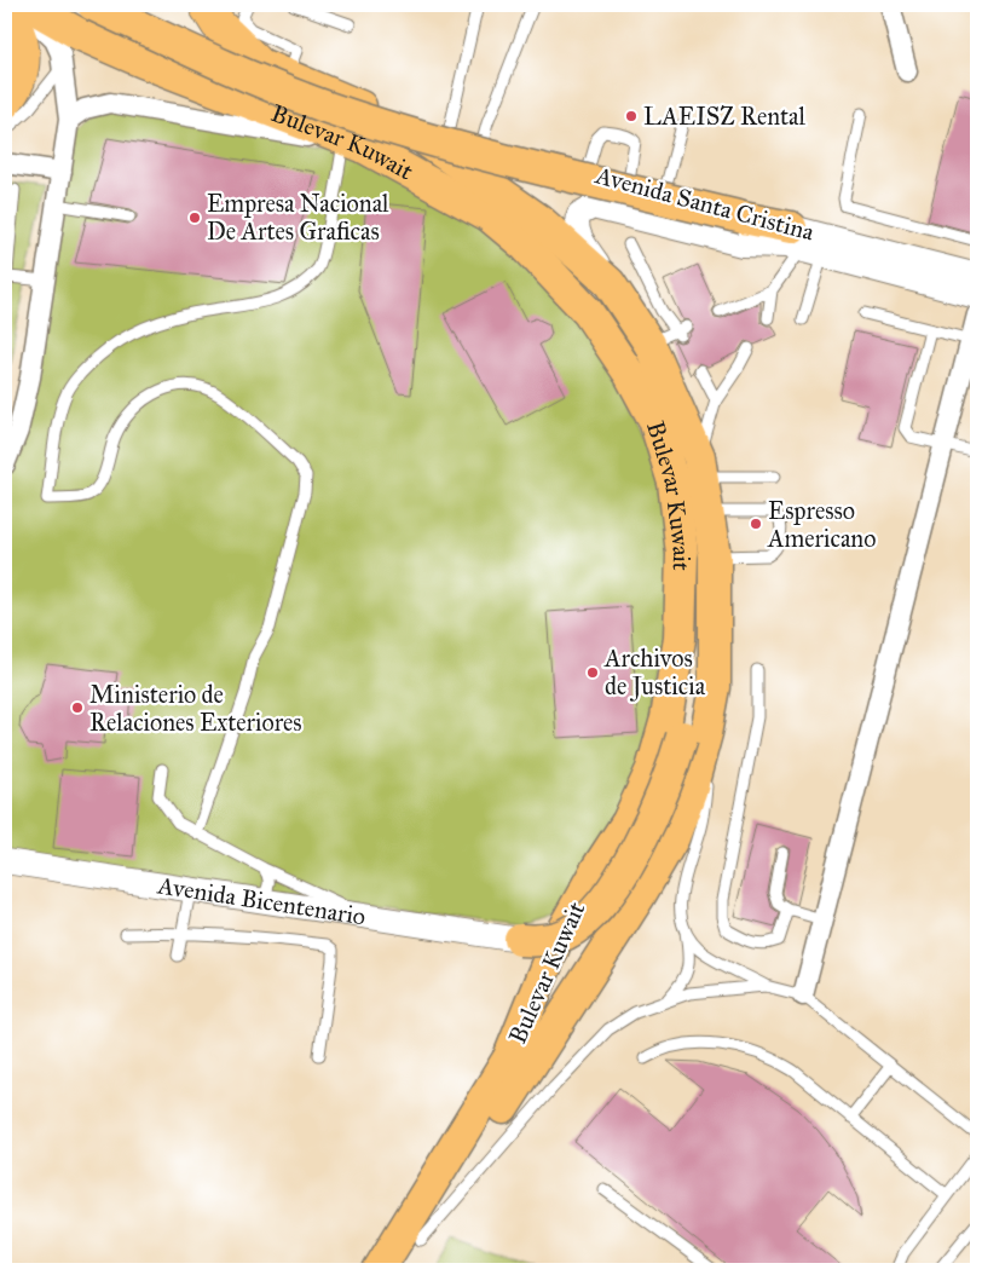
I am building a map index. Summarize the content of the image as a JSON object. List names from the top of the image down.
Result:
{
  "streets": {
    "main road": ["Bulevar Kuwait"],
    "street": ["Avenida Santa Cristina", "Avenida Bicentenario"]
  },
  "crossings": [
    ["Bulevar Kuwait", "Avenida Santa Cristina"]
  ],
  "places": [
    "LAEISZ Rental",
    "Empresa Nacional De Artes Graficas",
    "Espresso Americano",
    "Archivos de Justicia",
    "Ministerio de Relaciones Exteriores"
  ]
}
